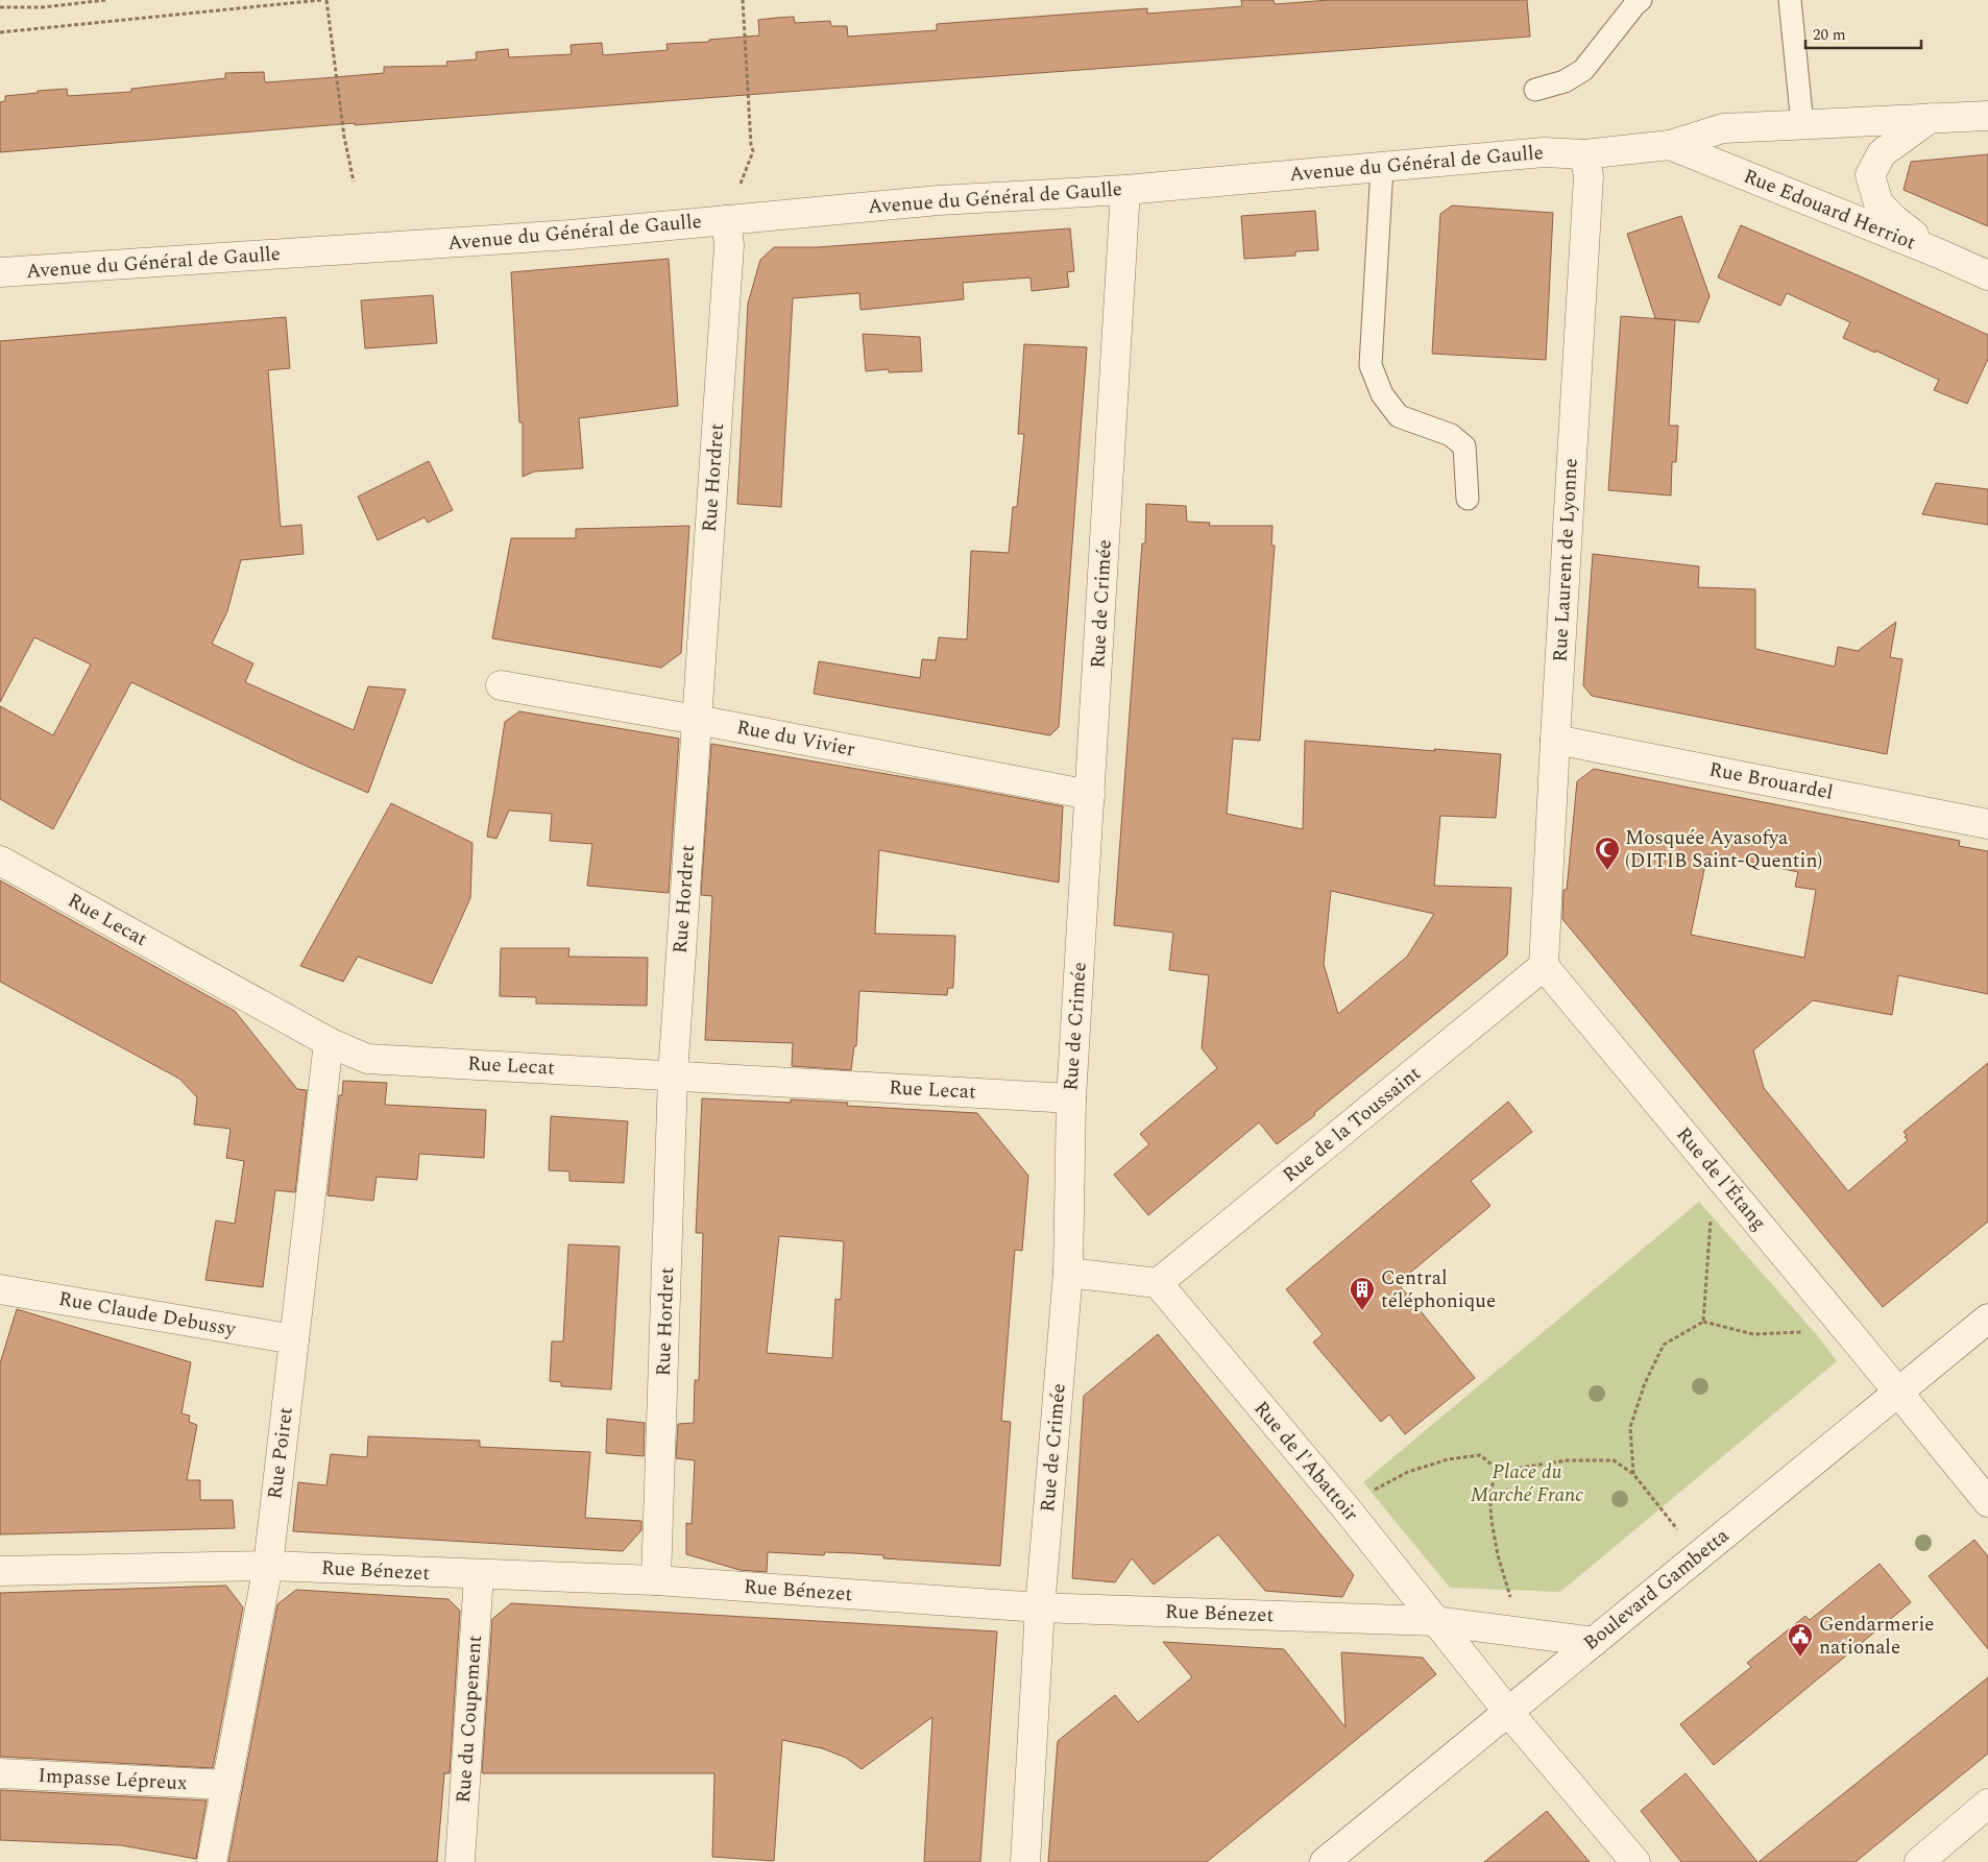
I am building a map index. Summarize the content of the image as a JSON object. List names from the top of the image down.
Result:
{
  "streets": {
    "street": [
      "Avenue du Général de Gaulle",
      "Rue Edouard Herriot",
      "Rue Hordret",
      "Rue Laurent de Lyonne",
      "Rue de Crimée",
      "Rue du Vivier",
      "Rue Brouardel",
      "Rue Lecat",
      "Rue de la Toussaint",
      "Rue de l'Étang",
      "Rue Claude Debussy",
      "Rue Poiret",
      "Rue de l'Abattoir",
      "Rue Bénezet",
      "Boulevard Gambetta",
      "Rue du Coupement",
      "Impasse Lépreux"
    ]
  },
  "crossings": [
    ["Avenue du Général de Gaulle", "Rue Edouard Herriot"],
    ["Avenue du Général de Gaulle", "Rue Hordret"],
    ["Avenue du Général de Gaulle", "Rue Laurent de Lyonne"],
    ["Avenue du Général de Gaulle", "Rue de Crimée"],
    ["Rue Hordret", "Rue du Vivier"],
    ["Rue Hordret", "Rue Lecat"],
    ["Rue Hordret", "Rue Bénezet"],
    ["Rue Laurent de Lyonne", "Rue Brouardel"],
    ["Rue Laurent de Lyonne", "Rue de la Toussaint"],
    ["Rue Laurent de Lyonne", "Rue de l'Étang"],
    ["Rue de Crimée", "Rue du Vivier"],
    ["Rue de Crimée", "Rue Lecat"],
    ["Rue de Crimée", "Rue Bénezet"],
    ["Rue Lecat", "Rue Poiret"],
    ["Rue de la Toussaint", "Rue de l'Étang"],
    ["Rue de la Toussaint", "Rue de l'Abattoir"],
    ["Rue de l'Étang", "Boulevard Gambetta"],
    ["Rue Claude Debussy", "Rue Poiret"],
    ["Rue Poiret", "Rue Bénezet"],
    ["Rue Poiret", "Impasse Lépreux"],
    ["Rue de l'Abattoir", "Rue Bénezet"],
    ["Rue de l'Abattoir", "Boulevard Gambetta"],
    ["Rue Bénezet", "Boulevard Gambetta"],
    ["Rue Bénezet", "Rue du Coupement"]
  ],
  "parks": ["Place du Marché Franc"],
  "places": {
    "mosque": ["Mosquée Ayasofya (DITIB Saint-Quentin)"],
    "building": ["Central téléphonique"],
    "public building": ["Gendarmerie nationale"]
  },
  "scale_bar": "20 m"
}
